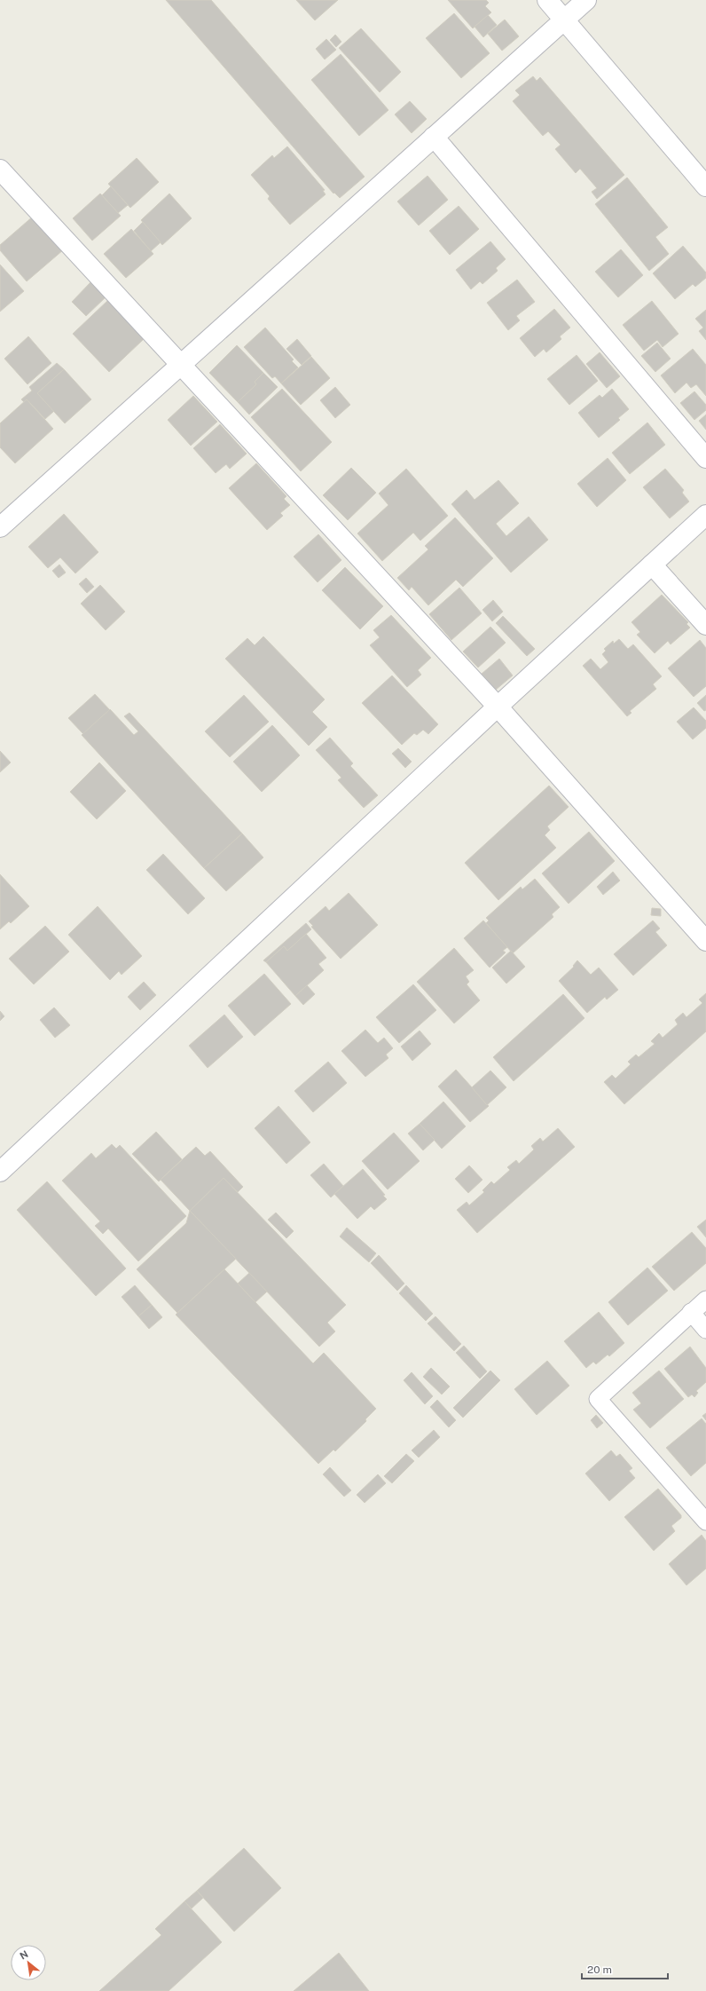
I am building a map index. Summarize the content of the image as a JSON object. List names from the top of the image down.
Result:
{
  "scale_bar": "20 m",
  "north": "top left"
}
